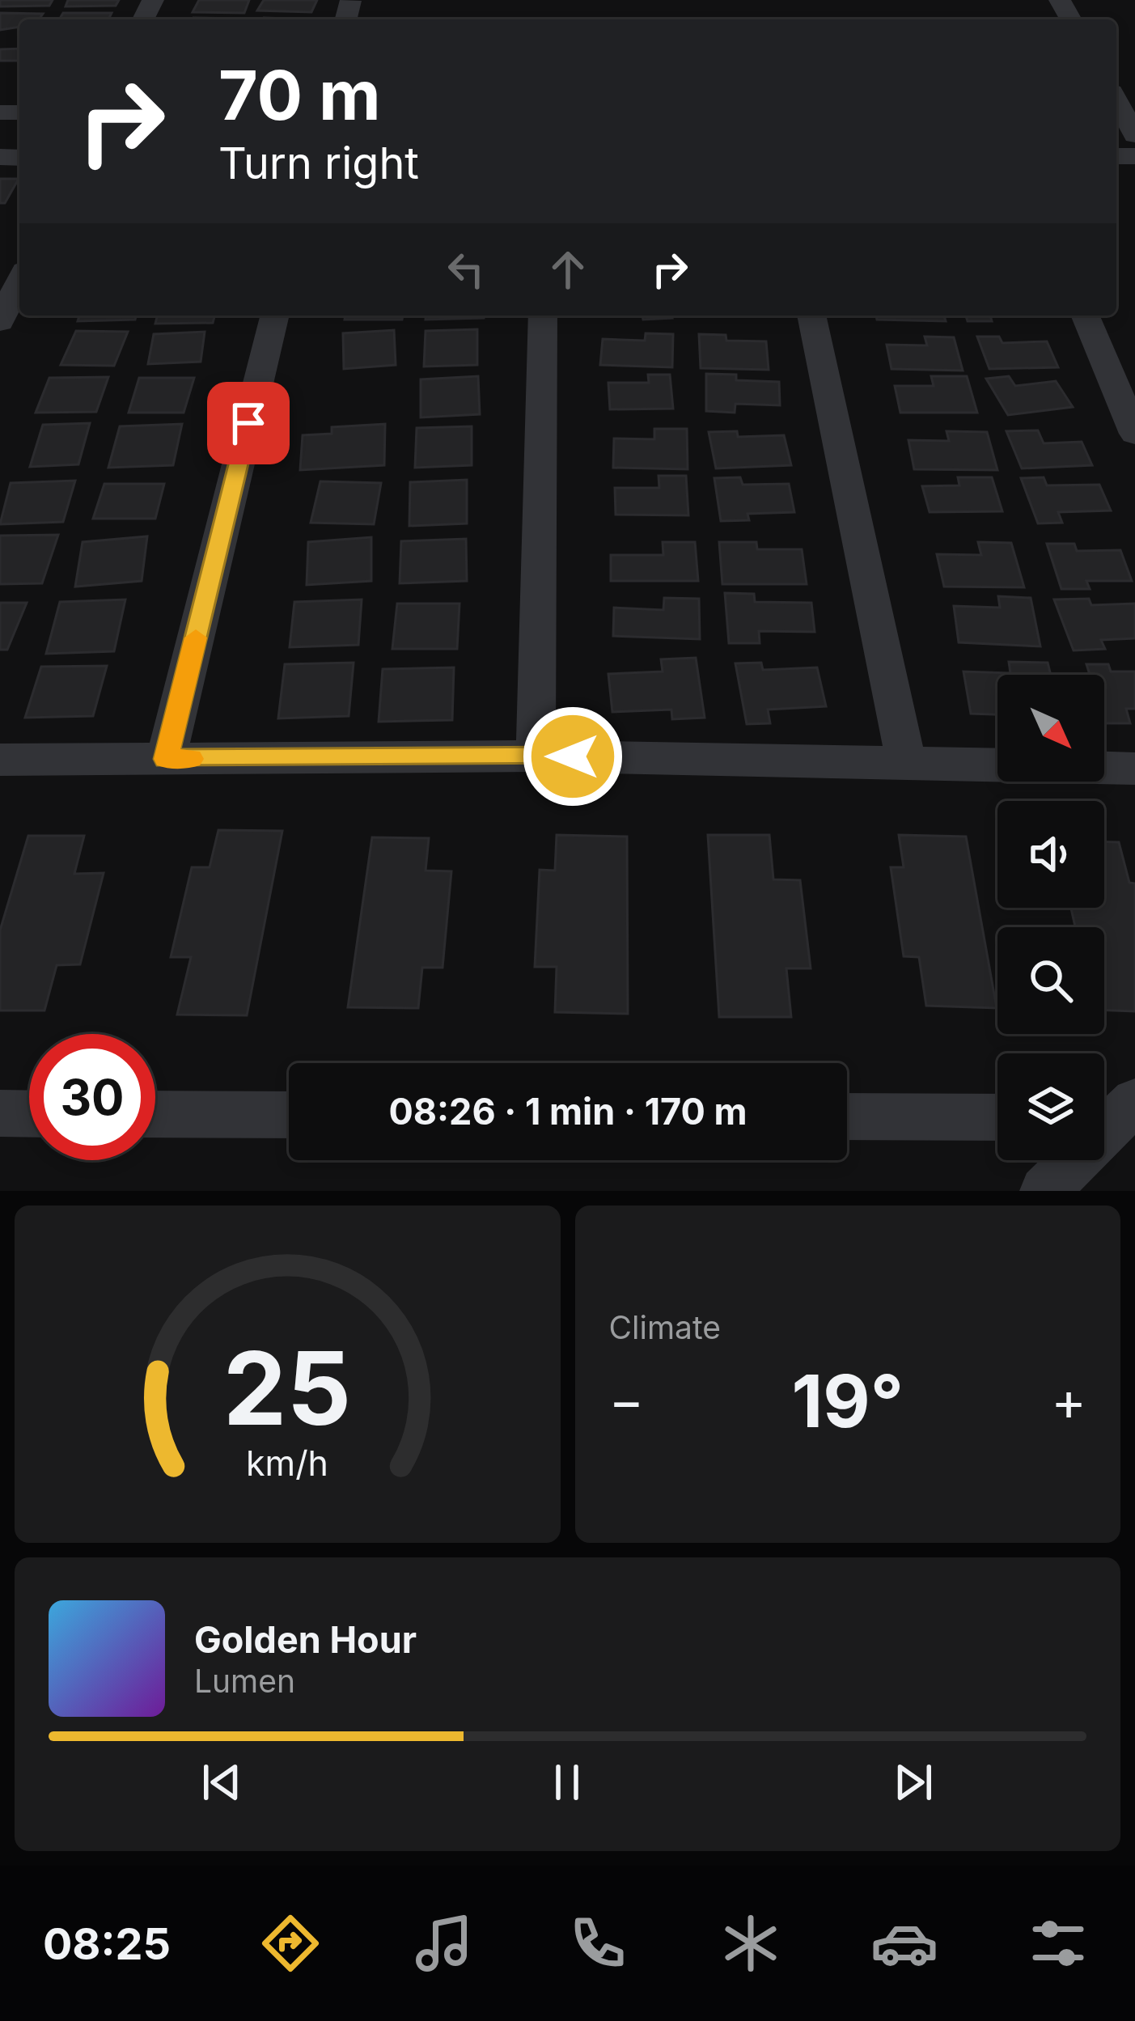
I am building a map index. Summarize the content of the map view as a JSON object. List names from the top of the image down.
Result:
{
  "north": "bottom right",
  "page": {
    "turn": ["70 m", "Turn right"],
    "limit": "30",
    "trip": "08:26 · 1 min · 170 m",
    "tile": "Climate",
    "heat": ["−", "19°", "+"],
    "song": ["Golden Hour", "Lumen"],
    "tabs": "08:25",
    "gauge": ["25", "km/h"]
  }
}
